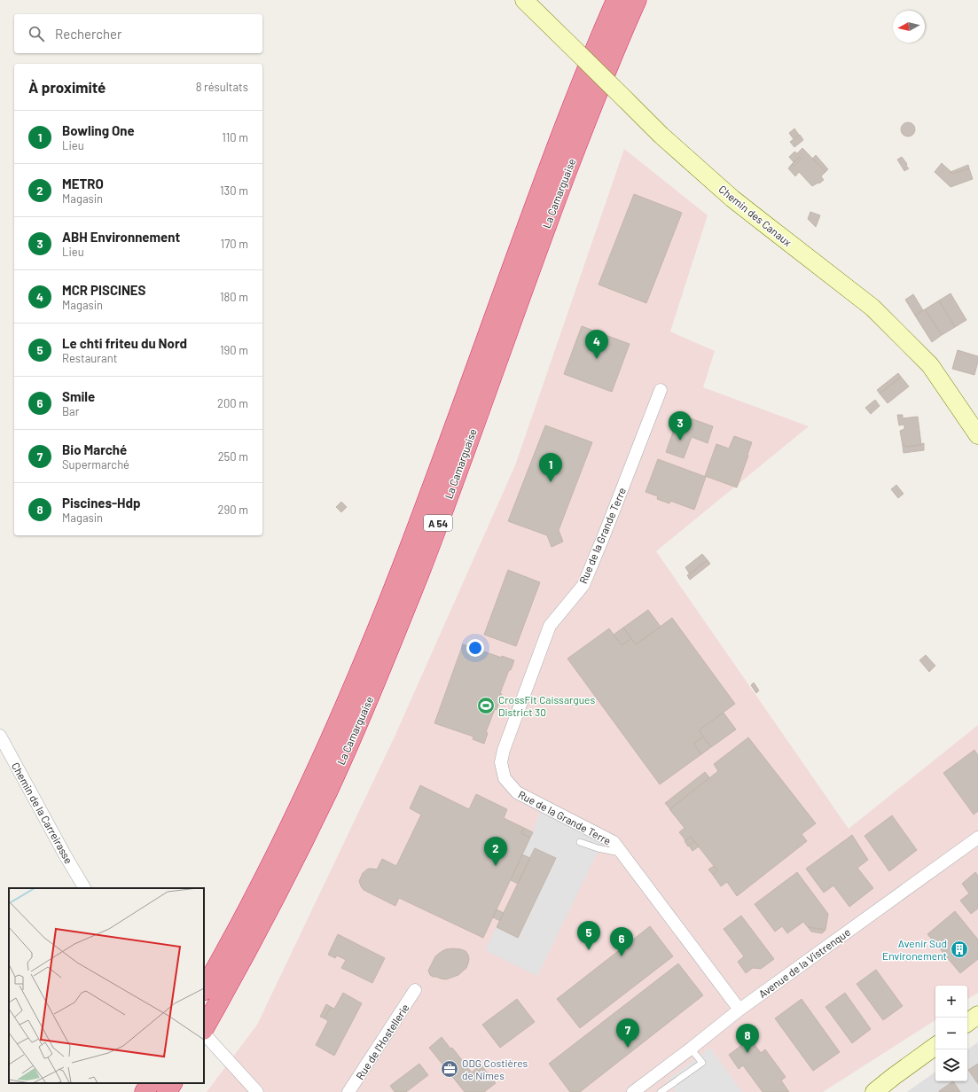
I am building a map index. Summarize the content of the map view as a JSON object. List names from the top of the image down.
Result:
{
  "streets": {
    "highway": ["La Camarguaise", "A 54"],
    "main road": ["Chemin des Canaux"],
    "street": [
      "Rue de la Grande Terre",
      "Chemin de la Carreirasse",
      "Avenue de la Vistrenque",
      "Rue de l'Hostellerie"
    ]
  },
  "crossings": [
    ["Rue de la Grande Terre", "Avenue de la Vistrenque"]
  ],
  "places": {
    "sports": ["CrossFit Caissargues District 30"],
    "building": ["Avenir Sud Environement"],
    "office": ["ODG Costières de Nîmes"]
  },
  "north": "left",
  "page": {
    "search": "Rechercher",
    "heading": ["À proximité", "8 résultats"],
    "list": [
      {
        "mark": "1",
        "name": "Bowling One",
        "note": "Lieu",
        "value": "110 m"
      },
      {
        "mark": "2",
        "name": "METRO",
        "note": "Magasin",
        "value": "130 m"
      },
      {
        "mark": "3",
        "name": "ABH Environnement",
        "note": "Lieu",
        "value": "170 m"
      },
      {
        "mark": "4",
        "name": "MCR PISCINES",
        "note": "Magasin",
        "value": "180 m"
      },
      {
        "mark": "5",
        "name": "Le chti friteu du Nord",
        "note": "Restaurant",
        "value": "190 m"
      },
      {
        "mark": "6",
        "name": "Smile",
        "note": "Bar",
        "value": "200 m"
      },
      {
        "mark": "7",
        "name": "Bio Marché",
        "note": "Supermarché",
        "value": "250 m"
      },
      {
        "mark": "8",
        "name": "Piscines-Hdp",
        "note": "Magasin",
        "value": "290 m"
      }
    ],
    "pins": [
      "4",
      "3",
      "1",
      "2",
      "5",
      "6",
      "7",
      "8"
    ],
    "map_buttons": ["+", "−"]
  }
}
